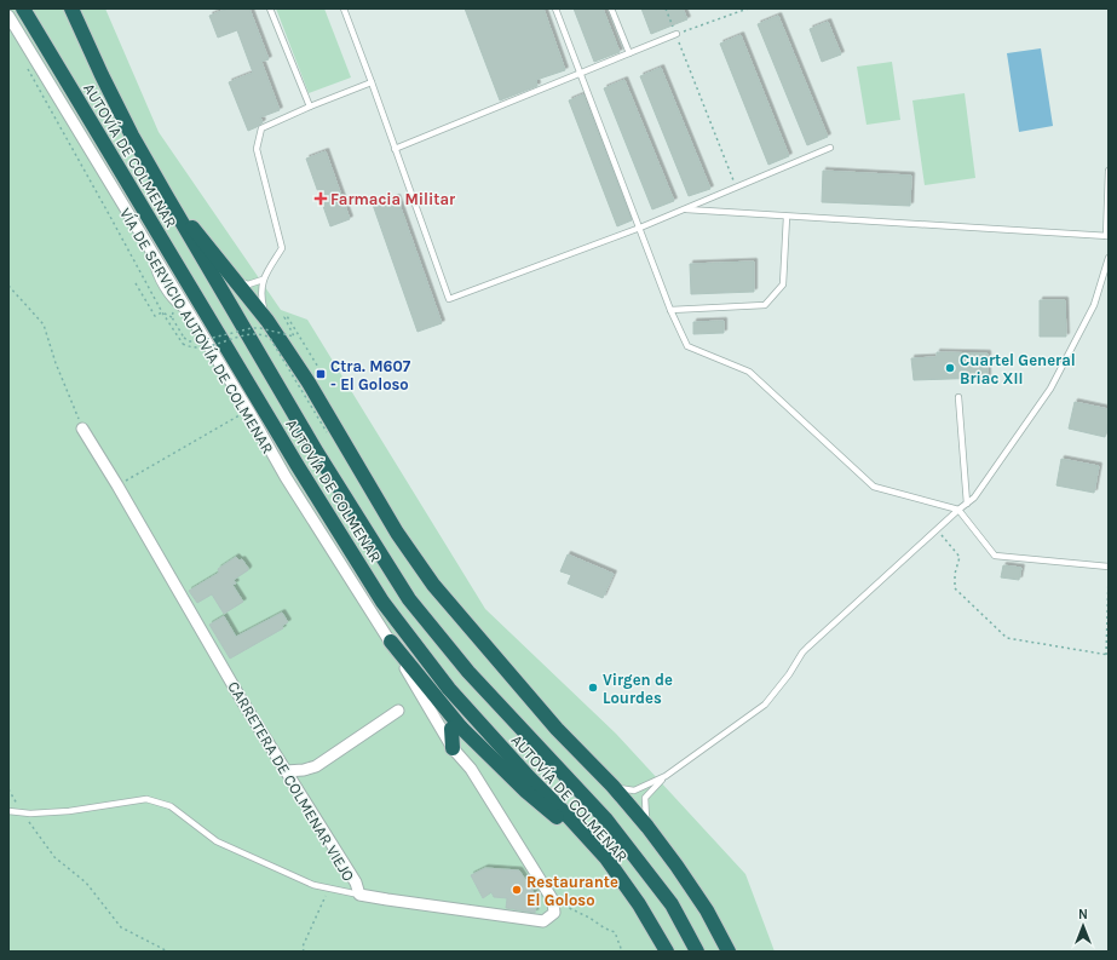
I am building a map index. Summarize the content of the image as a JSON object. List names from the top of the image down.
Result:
{
  "streets": {
    "highway": ["AUTOVÍA DE COLMENAR"],
    "street": ["VÍA DE SERVICIO AUTOVÍA DE COLMENAR", "CARRETERA DE COLMENAR VIEJO"]
  },
  "places": {
    "health": ["Farmacia Militar"],
    "other": ["Cuartel General Briac XII", "Virgen de Lourdes", "Restaurante El Goloso"],
    "transit": ["Ctra. M607 - El Goloso"]
  },
  "north": "top"
}
